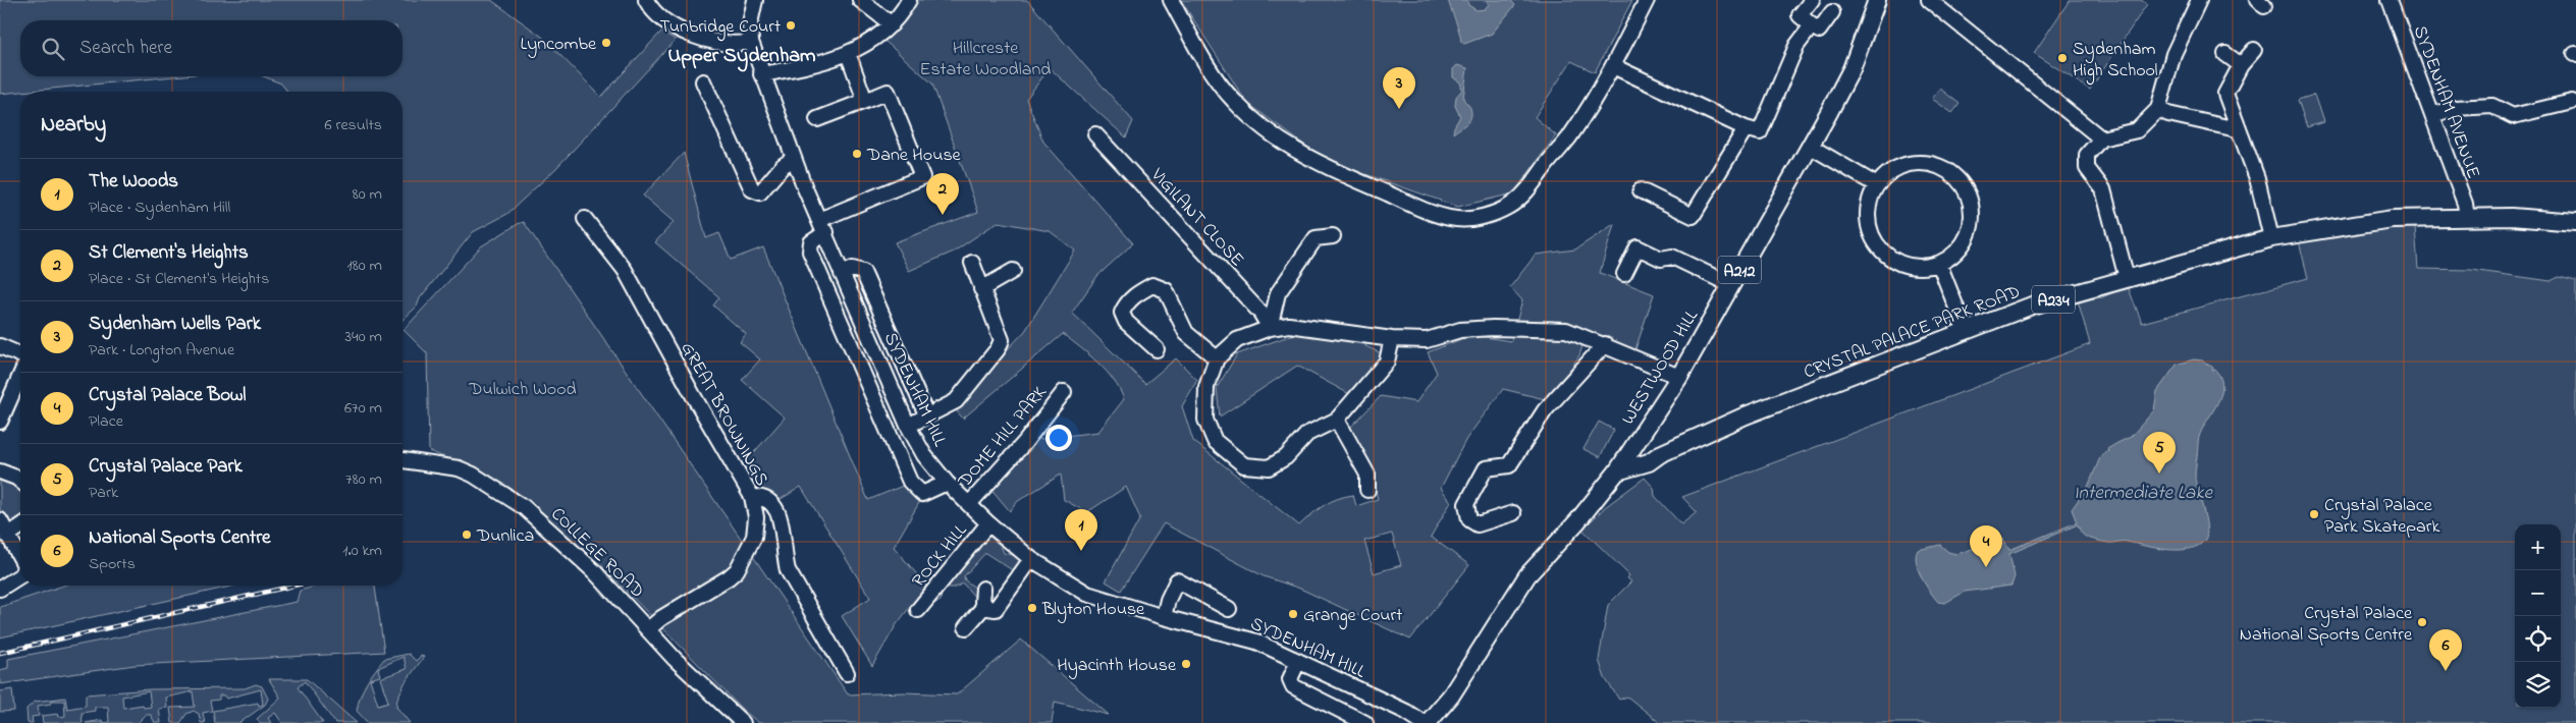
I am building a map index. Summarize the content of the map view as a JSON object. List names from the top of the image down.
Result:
{
  "streets": {
    "main road": [
      "A212",
      "A234",
      "CRYSTAL PALACE PARK ROAD",
      "WESTWOOD HILL"
    ],
    "street": [
      "SYDENHAM AVENUE",
      "VIGILANT CLOSE",
      "SYDENHAM HILL",
      "GREAT BROWNINGS",
      "DOME HILL PARK",
      "COLLEGE ROAD",
      "ROCK HILL"
    ]
  },
  "crossings": [
    ["SYDENHAM AVENUE", "CRYSTAL PALACE PARK ROAD"],
    ["A234", "CRYSTAL PALACE PARK ROAD"],
    ["A234", "WESTWOOD HILL"],
    ["CRYSTAL PALACE PARK ROAD", "WESTWOOD HILL"],
    ["WESTWOOD HILL", "SYDENHAM HILL"],
    ["SYDENHAM HILL", "DOME HILL PARK"],
    ["SYDENHAM HILL", "ROCK HILL"],
    ["GREAT BROWNINGS", "COLLEGE ROAD"]
  ],
  "districts": ["Upper Sydenham"],
  "water": ["Intermediate Lake"],
  "parks": ["Hillcreste Estate Woodland", "Dulwich Wood"],
  "places": [
    "Tunbridge Court",
    "Lyncombe",
    "Sydenham High School",
    "Dane House",
    "Crystal Palace Park Skatepark",
    "Dunlica",
    "Blyton House",
    "Grange Court",
    "Crystal Palace National Sports Centre",
    "Hyacinth House"
  ],
  "page": {
    "search": "Search here",
    "pins": [
      "3",
      "2",
      "5",
      "1",
      "4",
      "6"
    ],
    "heading": ["Nearby", "6 results"],
    "list": [
      {
        "mark": "1",
        "name": "The Woods",
        "note": "Place · Sydenham Hill",
        "value": "80 m"
      },
      {
        "mark": "2",
        "name": "St Clement's Heights",
        "note": "Place · St Clement's Heights",
        "value": "180 m"
      },
      {
        "mark": "3",
        "name": "Sydenham Wells Park",
        "note": "Park · Longton Avenue",
        "value": "340 m"
      },
      {
        "mark": "4",
        "name": "Crystal Palace Bowl",
        "note": "Place",
        "value": "670 m"
      },
      {
        "mark": "5",
        "name": "Crystal Palace Park",
        "note": "Park",
        "value": "780 m"
      },
      {
        "mark": "6",
        "name": "National Sports Centre",
        "note": "Sports",
        "value": "1.0 km"
      }
    ],
    "map_buttons": ["+", "−"]
  }
}
